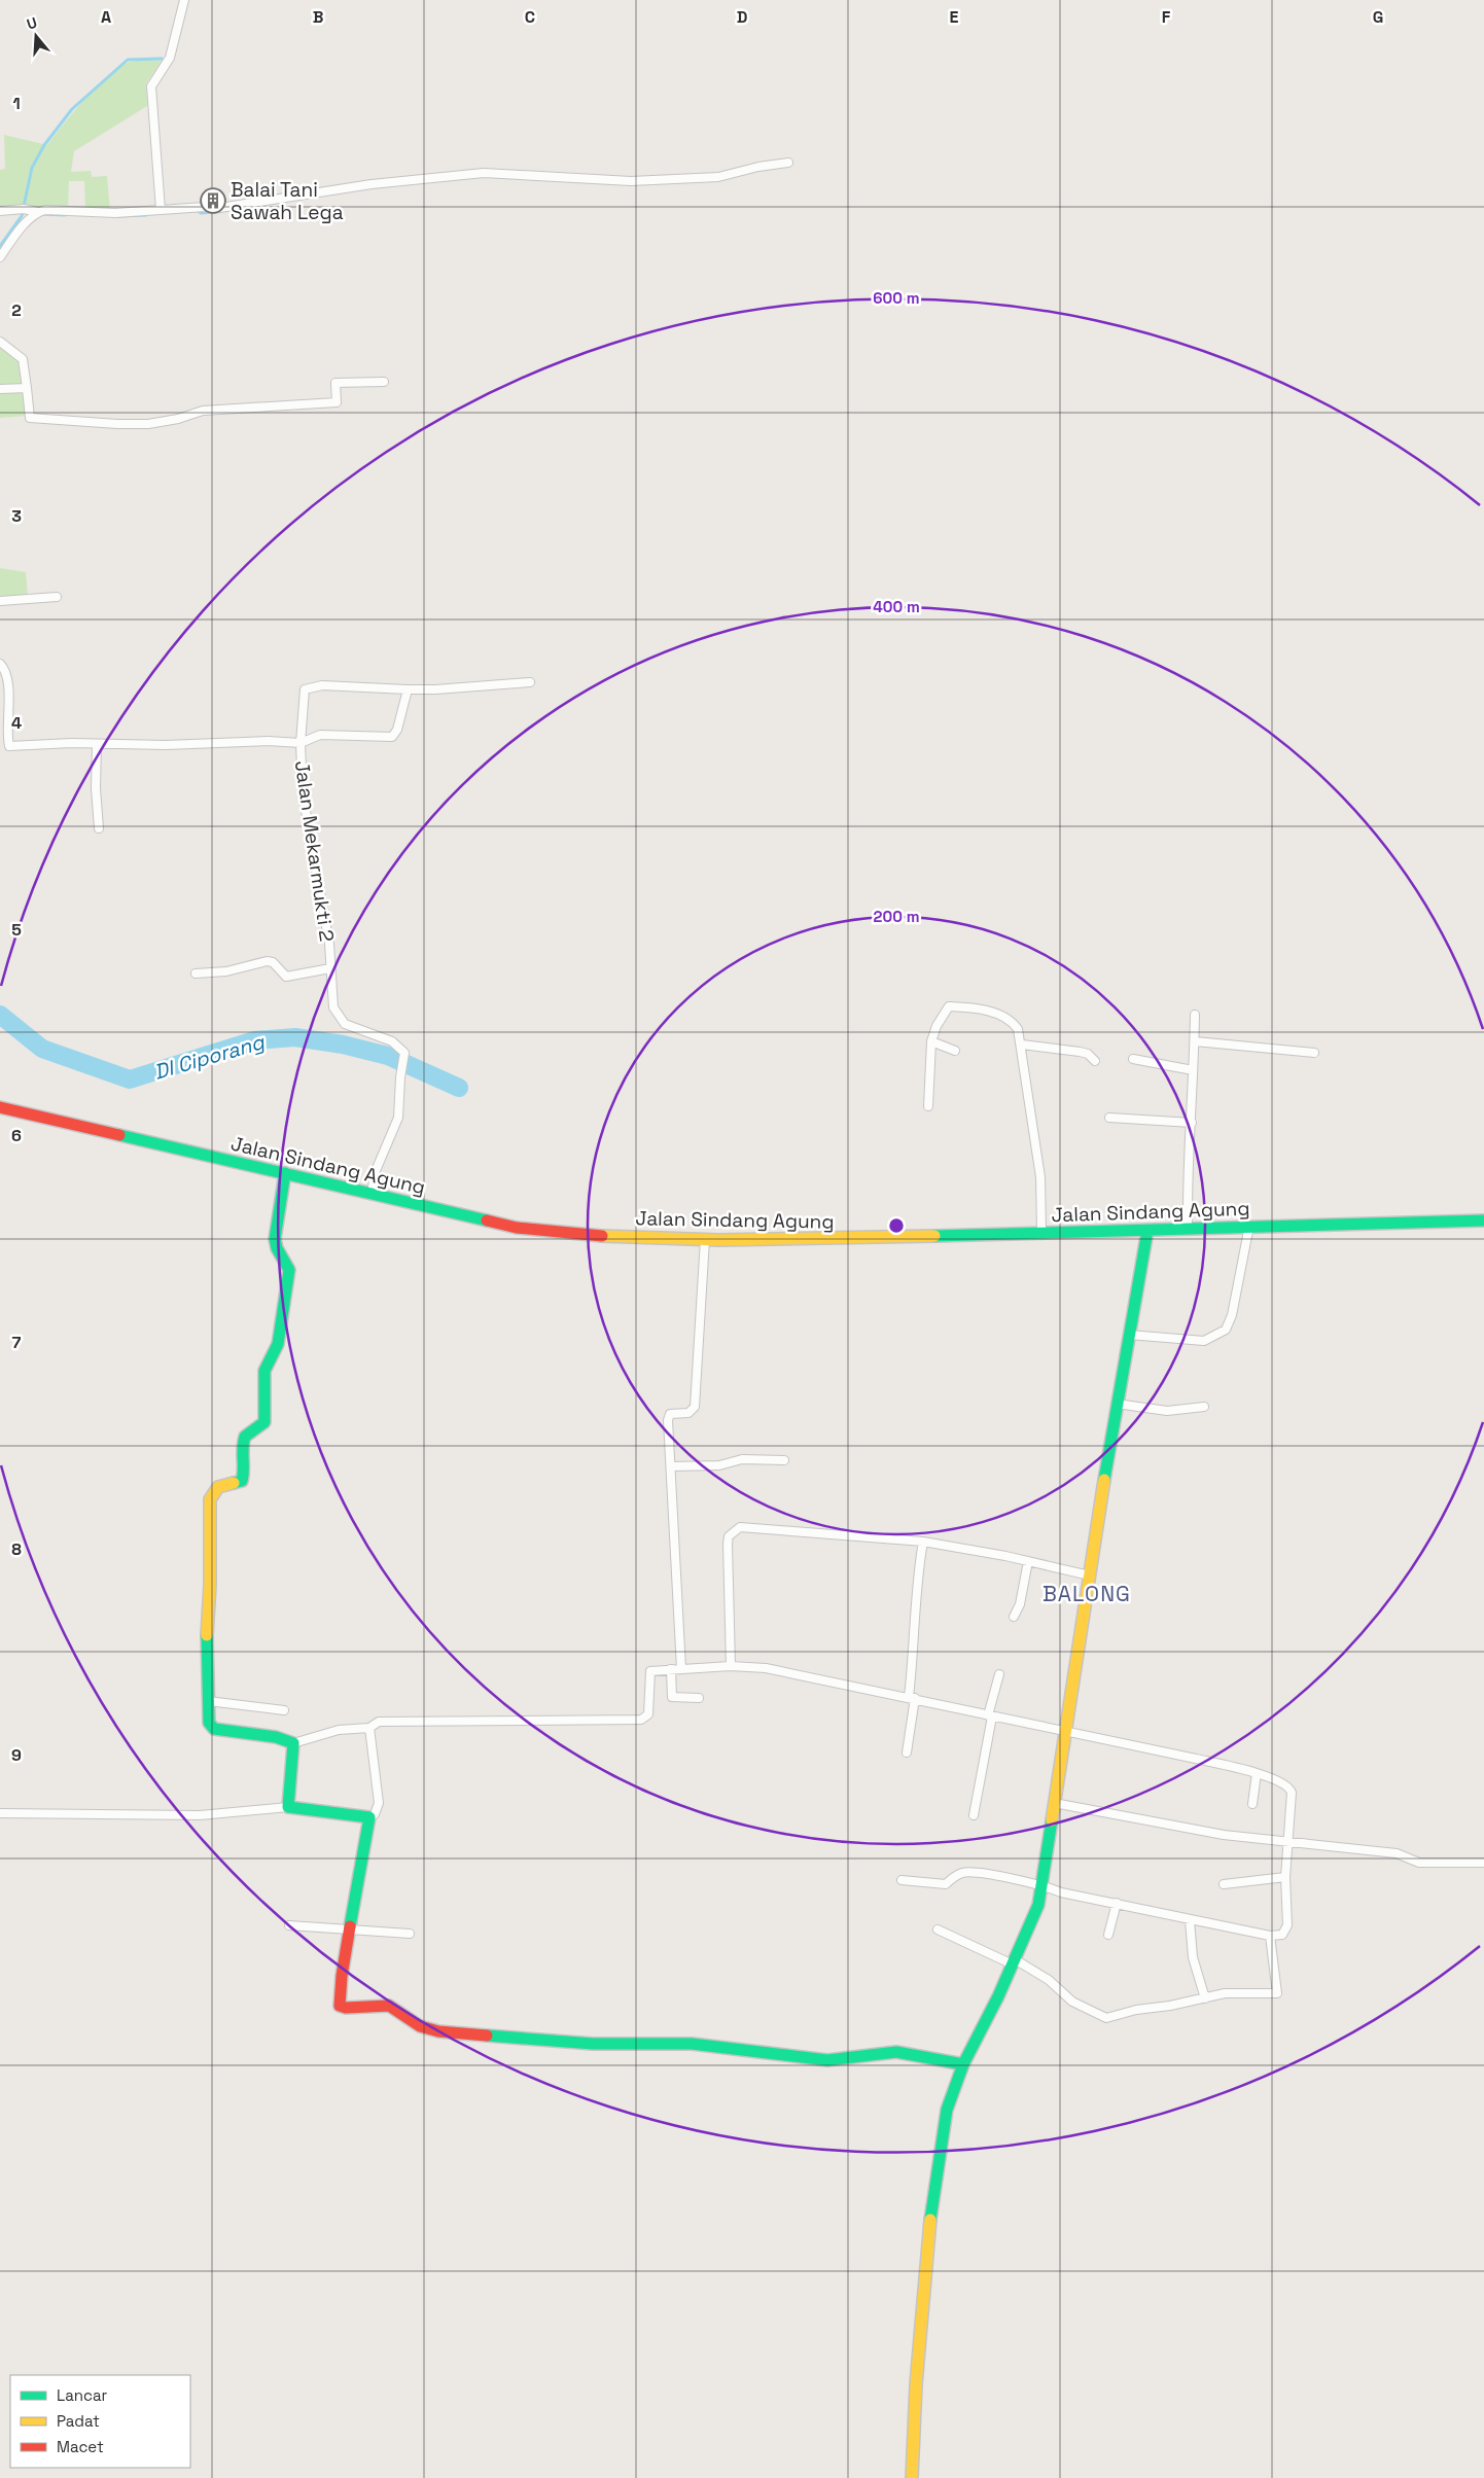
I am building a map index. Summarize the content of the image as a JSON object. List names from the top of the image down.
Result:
{
  "streets": {
    "street": ["Jalan Mekarmukti 2", "Jalan Sindang Agung"]
  },
  "crossings": [
    ["Jalan Mekarmukti 2", "Jalan Sindang Agung"]
  ],
  "districts": ["BALONG"],
  "water": ["DI Ciporang"],
  "places": {
    "building": ["Balai Tani Sawah Lega"]
  },
  "legend": ["Lancar", "Padat", "Macet"],
  "north": "top",
  "grid": {
    "columns": [
      "A",
      "B",
      "C",
      "D",
      "E",
      "F",
      "G"
    ],
    "rows": [
      "1",
      "2",
      "3",
      "4",
      "5",
      "6",
      "7",
      "8",
      "9"
    ]
  },
  "rings": ["600 m", "400 m", "200 m"]
}
